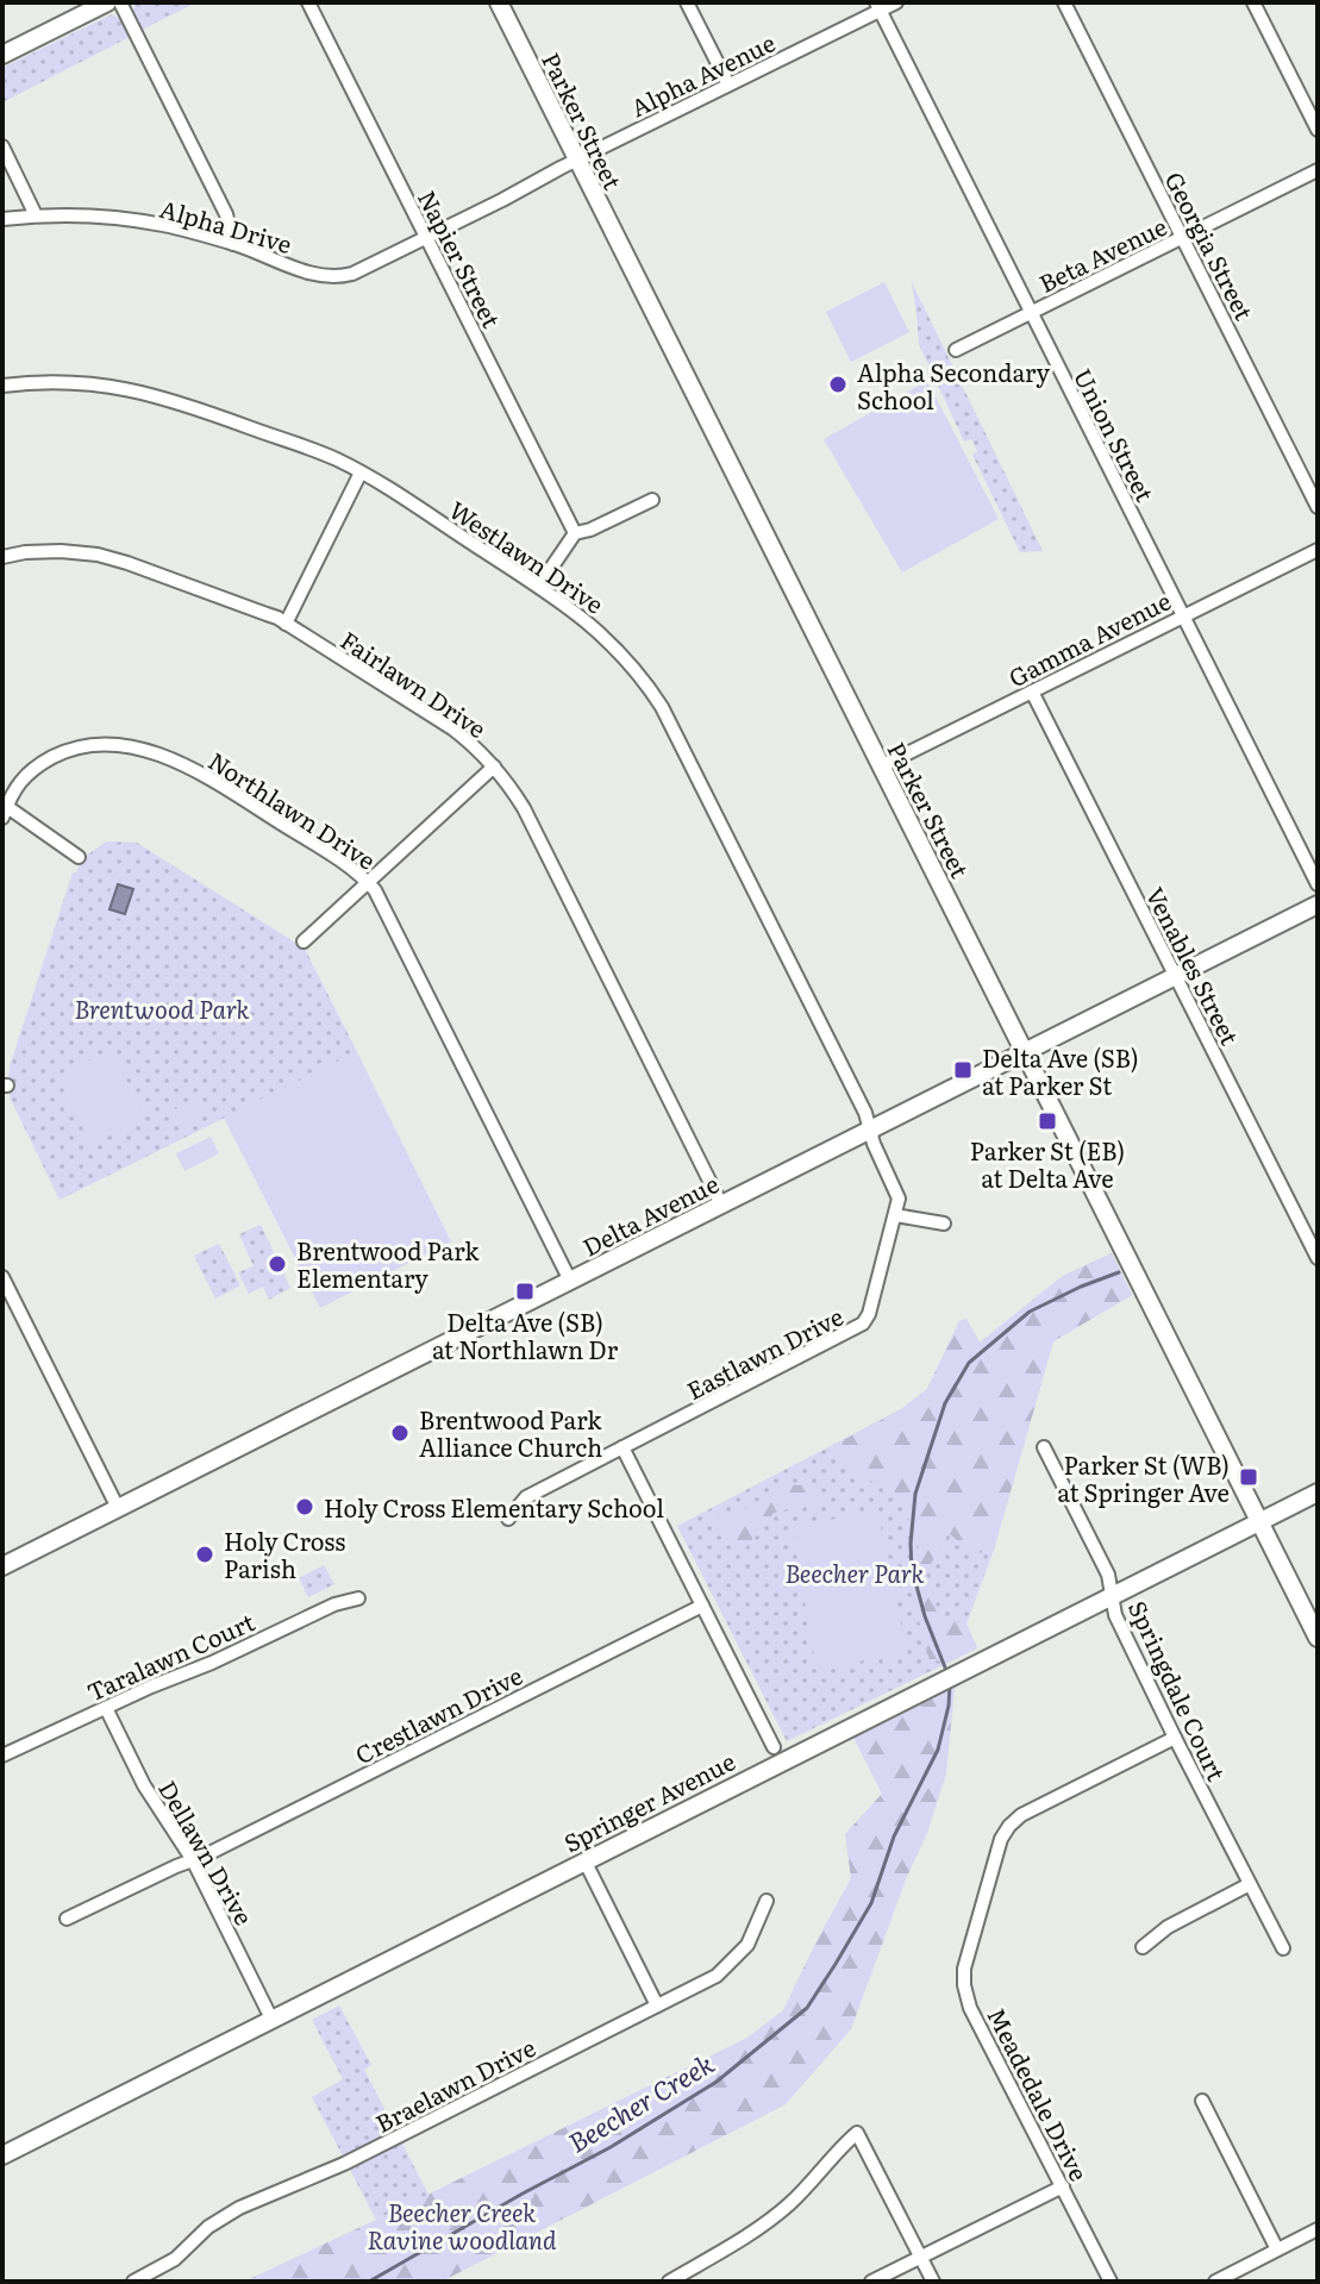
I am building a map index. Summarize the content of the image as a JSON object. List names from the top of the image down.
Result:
{
  "streets": {
    "street": [
      "Alpha Avenue",
      "Parker Street",
      "Alpha Drive",
      "Georgia Street",
      "Beta Avenue",
      "Napier Street",
      "Union Street",
      "Westlawn Drive",
      "Gamma Avenue",
      "Fairlawn Drive",
      "Northlawn Drive",
      "Venables Street",
      "Delta Avenue",
      "Eastlawn Drive",
      "Taralawn Court",
      "Springdale Court",
      "Crestlawn Drive",
      "Springer Avenue",
      "Dellawn Drive",
      "Braelawn Drive",
      "Meadedale Drive"
    ]
  },
  "crossings": [
    ["Alpha Avenue", "Parker Street"],
    ["Alpha Avenue", "Alpha Drive"],
    ["Alpha Avenue", "Napier Street"],
    ["Alpha Avenue", "Union Street"],
    ["Parker Street", "Gamma Avenue"],
    ["Parker Street", "Delta Avenue"],
    ["Parker Street", "Springer Avenue"],
    ["Alpha Drive", "Napier Street"],
    ["Georgia Street", "Beta Avenue"],
    ["Beta Avenue", "Union Street"],
    ["Union Street", "Gamma Avenue"],
    ["Westlawn Drive", "Delta Avenue"],
    ["Westlawn Drive", "Eastlawn Drive"],
    ["Gamma Avenue", "Venables Street"],
    ["Fairlawn Drive", "Delta Avenue"],
    ["Northlawn Drive", "Delta Avenue"],
    ["Venables Street", "Delta Avenue"],
    ["Delta Avenue", "Eastlawn Drive"],
    ["Taralawn Court", "Dellawn Drive"],
    ["Springdale Court", "Springer Avenue"],
    ["Springdale Court", "Meadedale Drive"],
    ["Crestlawn Drive", "Dellawn Drive"],
    ["Springer Avenue", "Dellawn Drive"]
  ],
  "water": ["Beecher Creek"],
  "parks": ["Brentwood Park", "Beecher Park", "Beecher Creek Ravine woodland"],
  "places": {
    "other": [
      "Alpha Secondary School",
      "Brentwood Park Elementary",
      "Brentwood Park Alliance Church",
      "Holy Cross Elementary School",
      "Holy Cross Parish"
    ],
    "transit": [
      "Delta Ave (SB) at Parker St",
      "Parker St (EB) at Delta Ave",
      "Delta Ave (SB) at Northlawn Dr",
      "Parker St (WB) at Springer Ave"
    ]
  }
}
